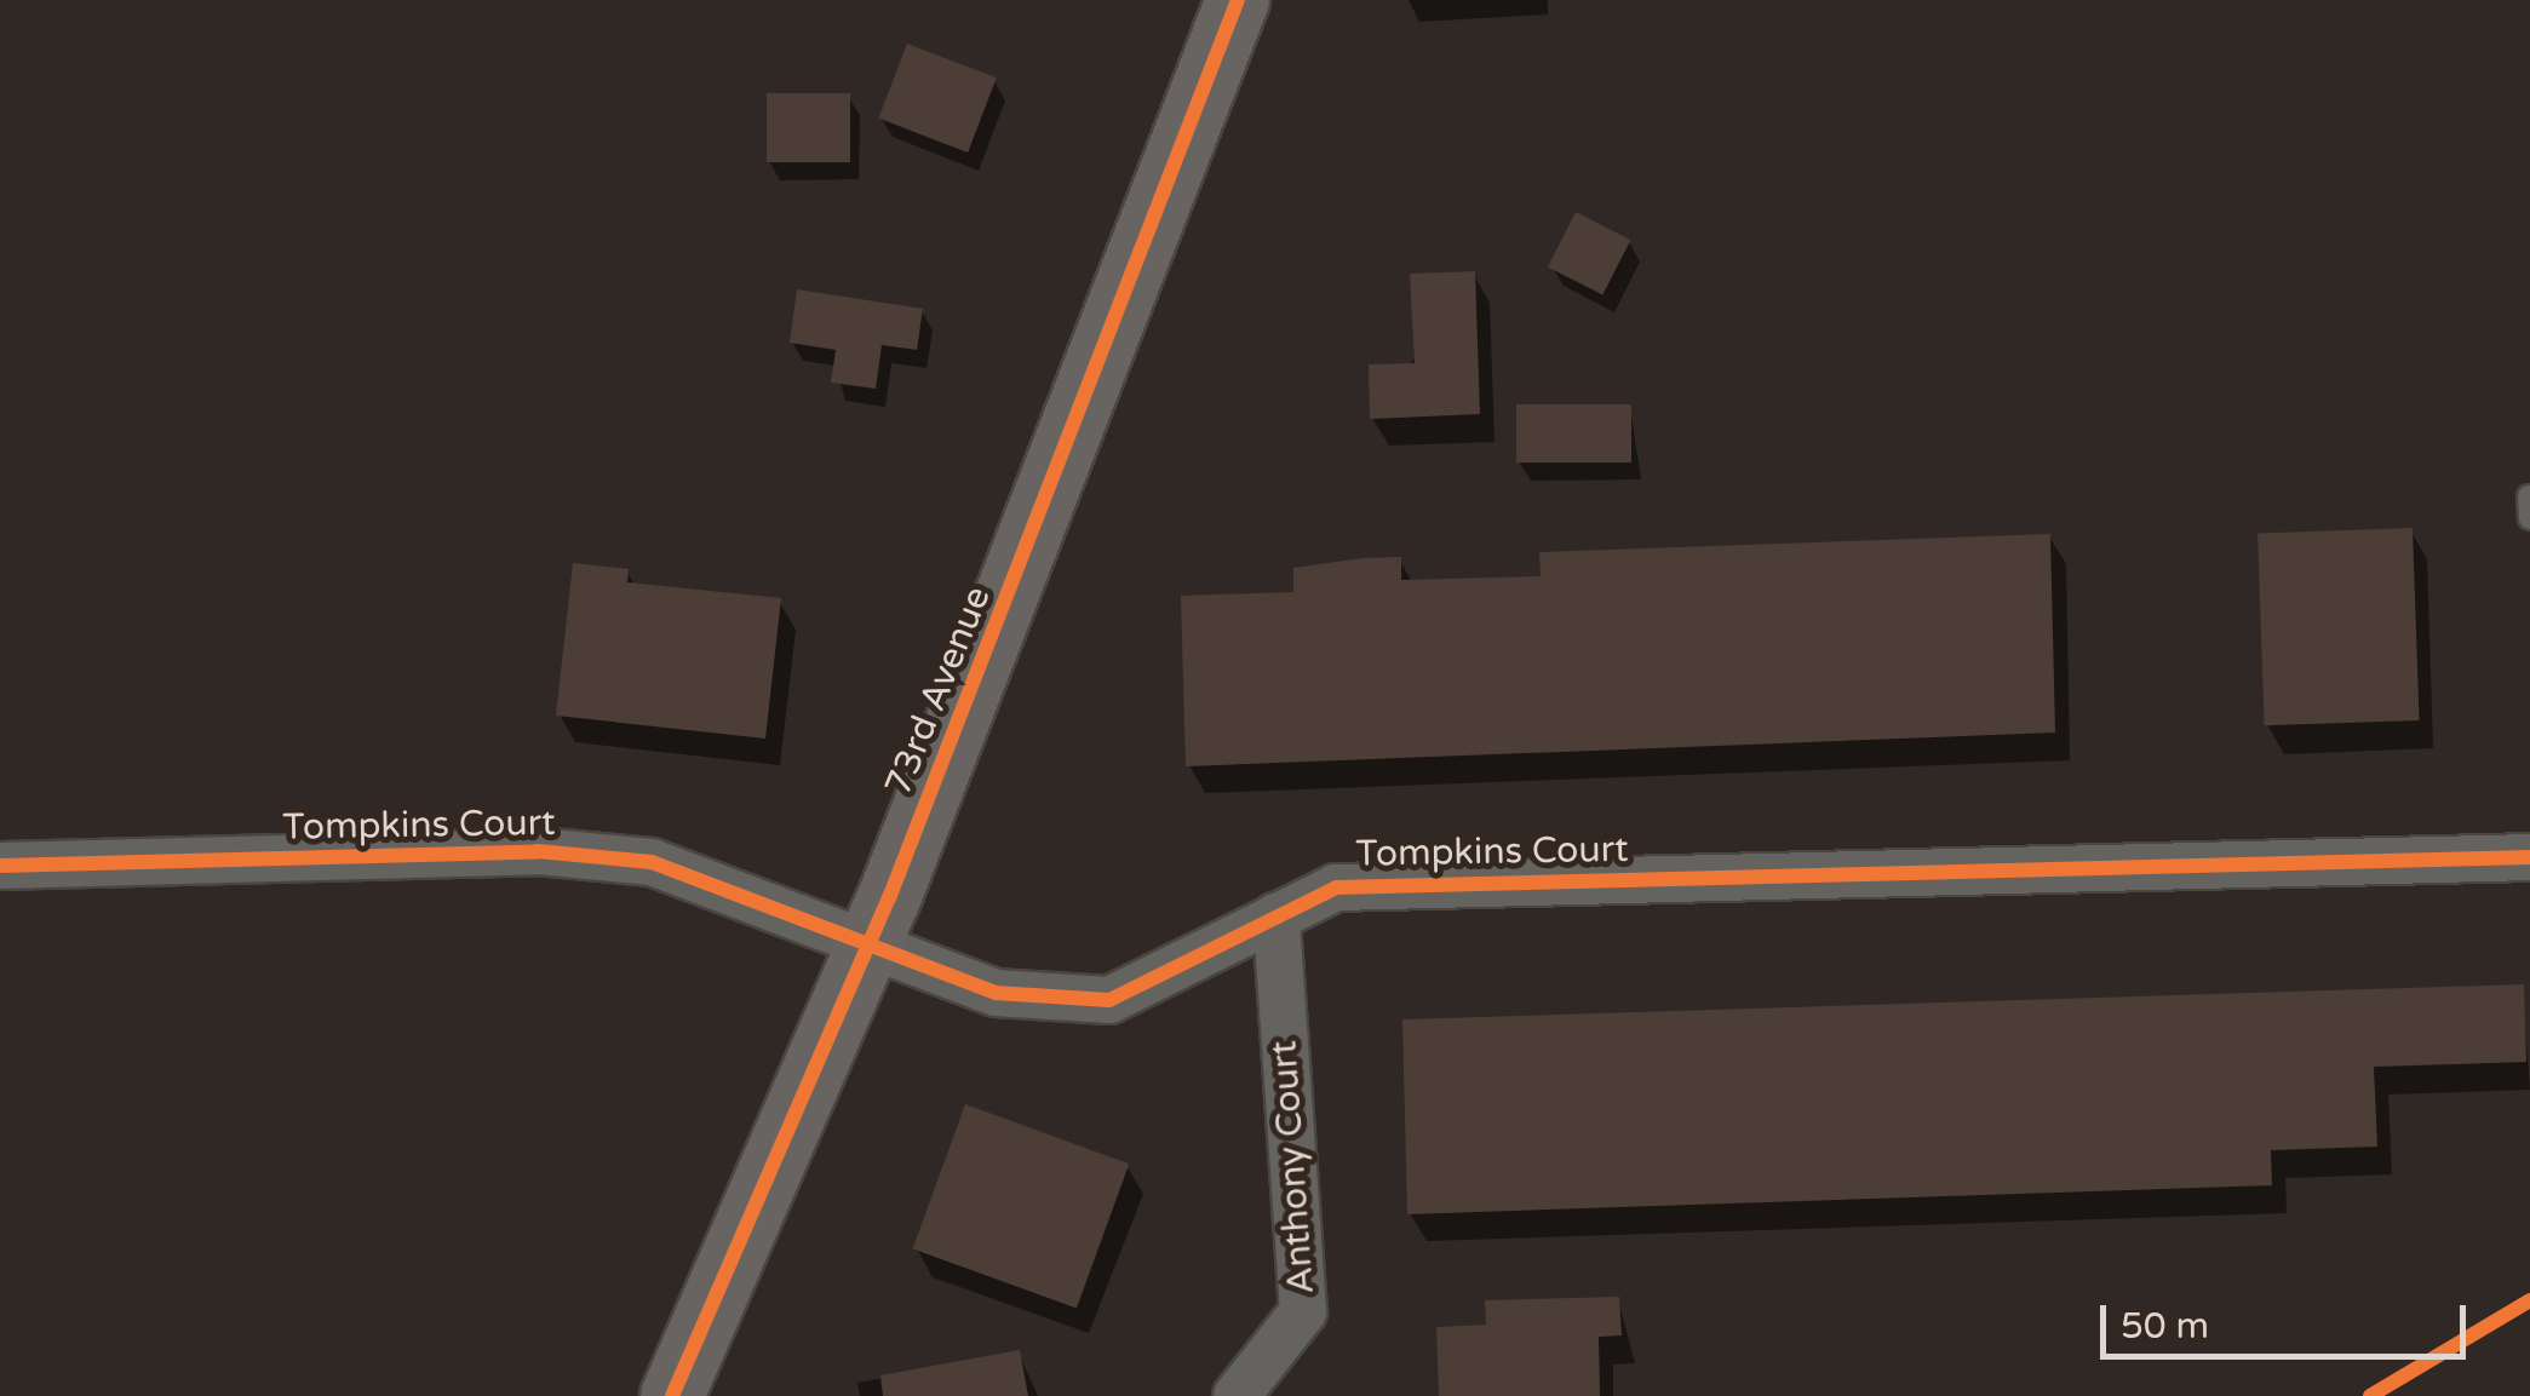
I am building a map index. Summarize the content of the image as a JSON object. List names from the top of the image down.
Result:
{
  "streets": {
    "street": ["73rd Avenue", "Tompkins Court", "Anthony Court"]
  },
  "crossings": [
    ["73rd Avenue", "Tompkins Court"],
    ["Tompkins Court", "Anthony Court"]
  ],
  "scale_bar": "50 m"
}
